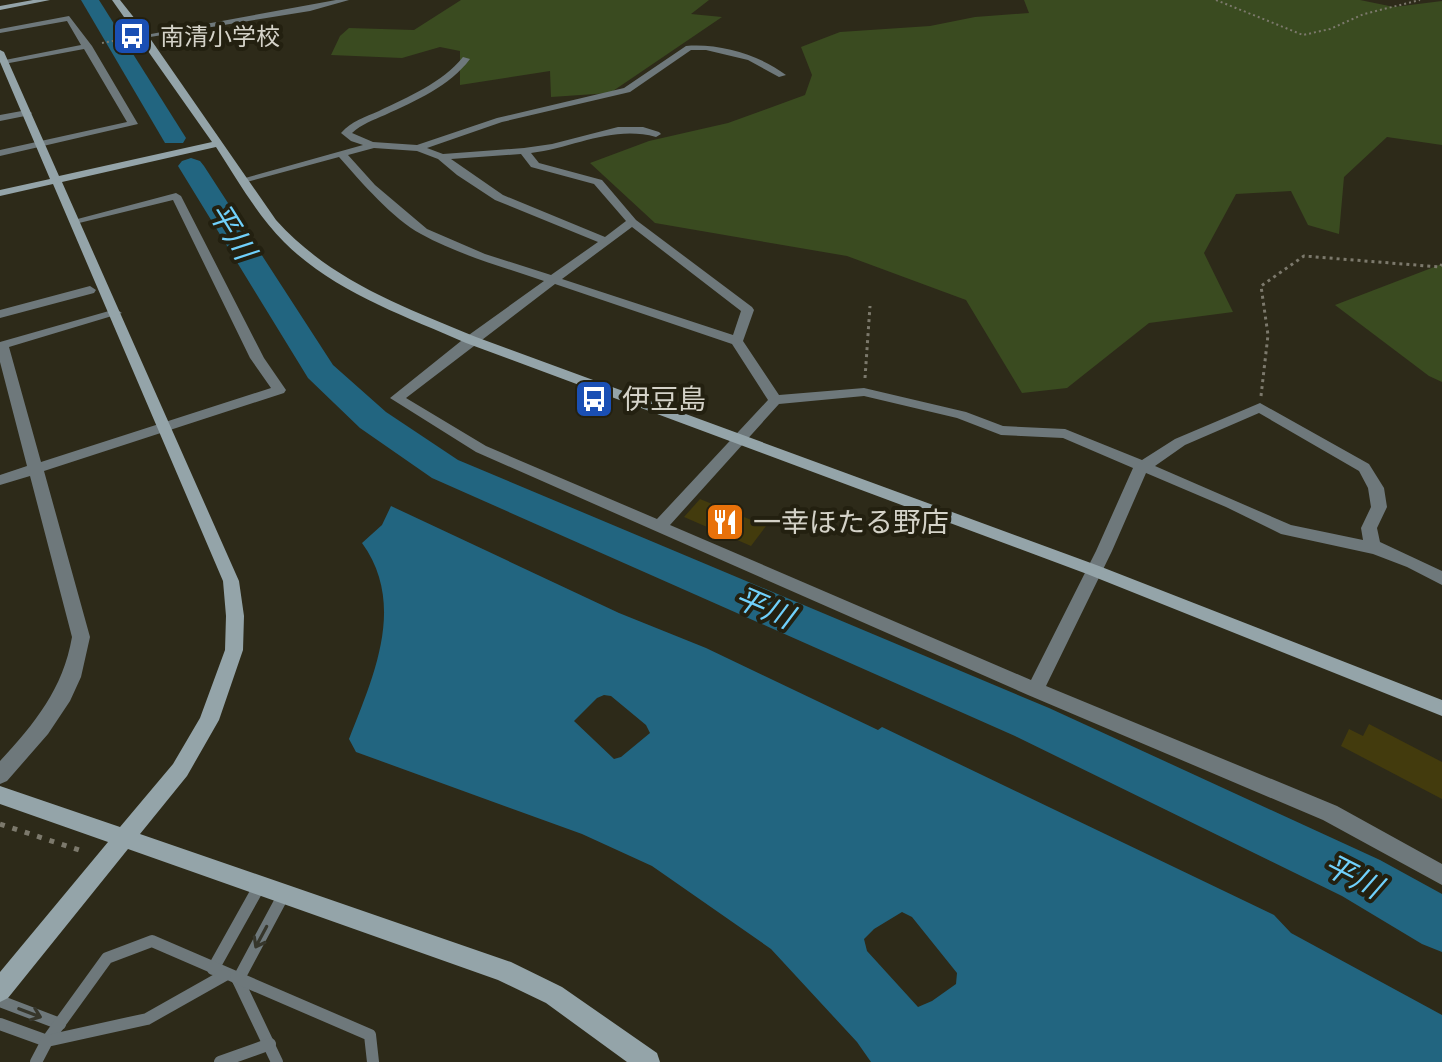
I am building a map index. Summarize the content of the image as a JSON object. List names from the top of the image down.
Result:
{
  "water": ["平川"],
  "places": {
    "bus stop": ["南清小学校", "伊豆島"],
    "restaurant": ["一幸ほたる野店"]
  }
}
